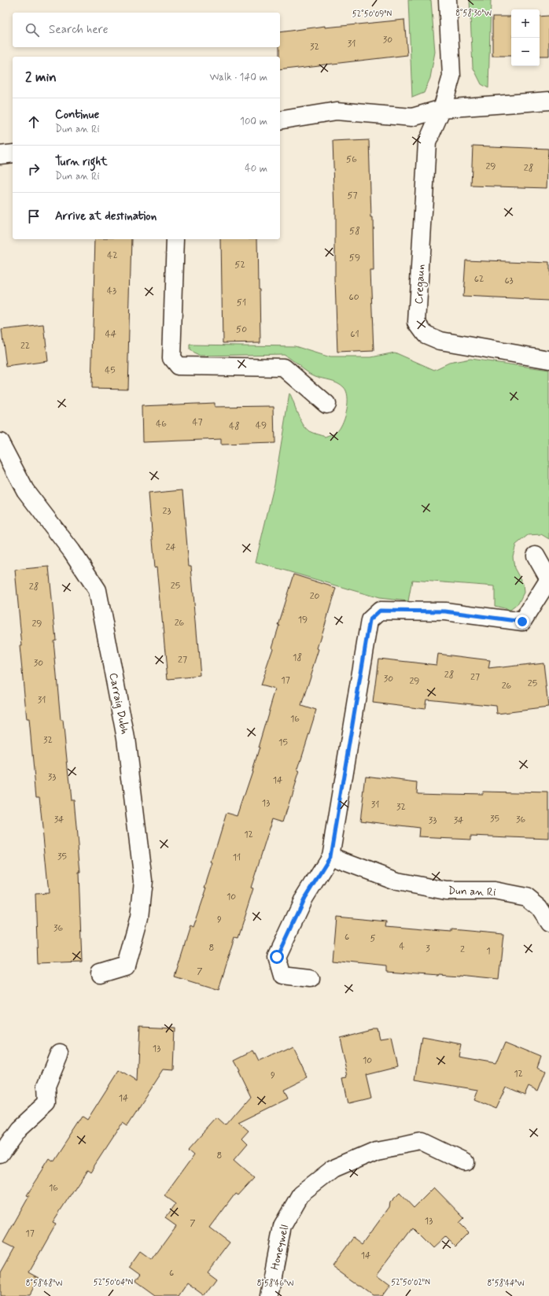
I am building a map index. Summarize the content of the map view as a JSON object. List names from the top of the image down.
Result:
{
  "streets": {
    "street": [
      "Cregaun",
      "Carraig Dubh",
      "Dun an Ri",
      "Honeywell"
    ]
  },
  "house_numbers": [
    "30",
    "31",
    "32",
    "56",
    "29",
    "28",
    "57",
    "58",
    "42",
    "59",
    "52",
    "62",
    "63",
    "43",
    "60",
    "51",
    "50",
    "44",
    "61",
    "22",
    "45",
    "47",
    "46",
    "49",
    "48",
    "23",
    "24",
    "25",
    "28",
    "20",
    "19",
    "26",
    "29",
    "18",
    "27",
    "30",
    "28",
    "27",
    "30",
    "17",
    "29",
    "25",
    "26",
    "31",
    "16",
    "32",
    "15",
    "33",
    "14",
    "13",
    "31",
    "32",
    "35",
    "34",
    "36",
    "33",
    "34",
    "12",
    "35",
    "11",
    "10",
    "9",
    "36",
    "6",
    "5",
    "4",
    "8",
    "3",
    "2",
    "1",
    "7",
    "13",
    "10",
    "12",
    "9",
    "14",
    "8",
    "16",
    "13",
    "7",
    "17",
    "14",
    "6"
  ],
  "page": {
    "map_buttons": ["+", "−"],
    "search": "Search here",
    "heading": ["2 min", "Walk · 140 m"],
    "list": [
      ["Continue", "Dun an Ri", "100 m"],
      ["Turn right", "Dun an Ri", "40 m"],
      "Arrive at destination"
    ]
  },
  "coordinates": [
    "8°58'30\"W",
    "52°50'09\"N",
    "52°50'04\"N",
    "52°50'02\"N",
    "8°58'48\"W",
    "8°58'46\"W",
    "8°58'44\"W"
  ]
}
